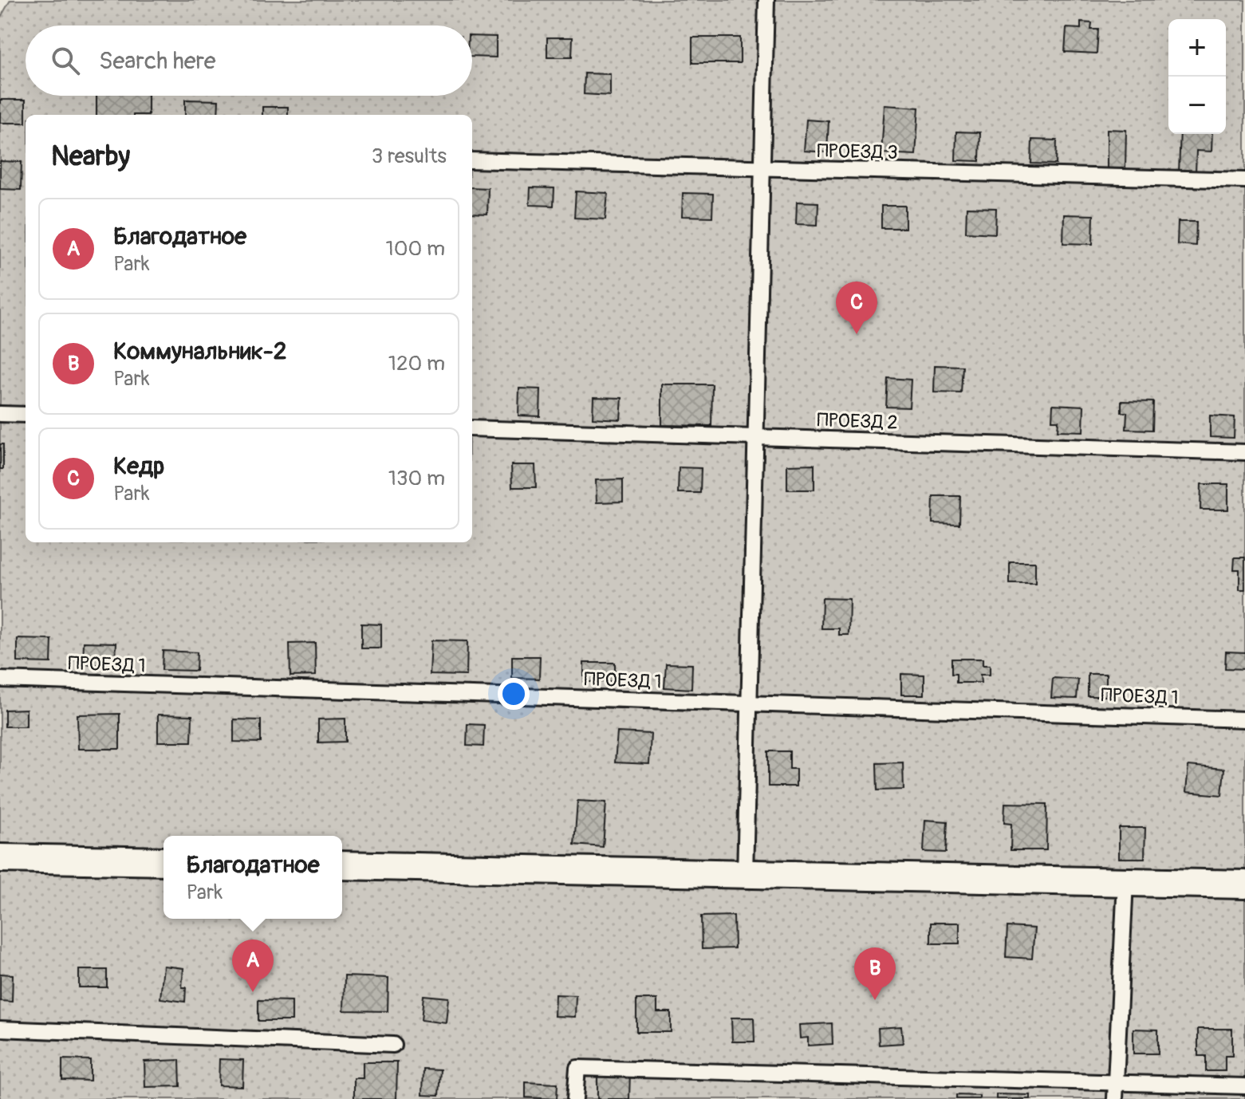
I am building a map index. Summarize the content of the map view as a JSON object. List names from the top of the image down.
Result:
{
  "streets": {
    "lane": ["ПРОЕЗД 3", "ПРОЕЗД 2", "ПРОЕЗД 1"]
  },
  "page": {
    "map_buttons": ["+", "−"],
    "search": "Search here",
    "heading": ["Nearby", "3 results"],
    "list": [
      {
        "mark": "A",
        "name": "Благодатное",
        "note": "Park",
        "value": "100 m"
      },
      {
        "mark": "B",
        "name": "Коммунальник-2",
        "note": "Park",
        "value": "120 m"
      },
      {
        "mark": "C",
        "name": "Кедр",
        "note": "Park",
        "value": "130 m"
      }
    ],
    "pins": ["C", "A", "B"],
    "popup": ["Благодатное", "Park"]
  }
}
